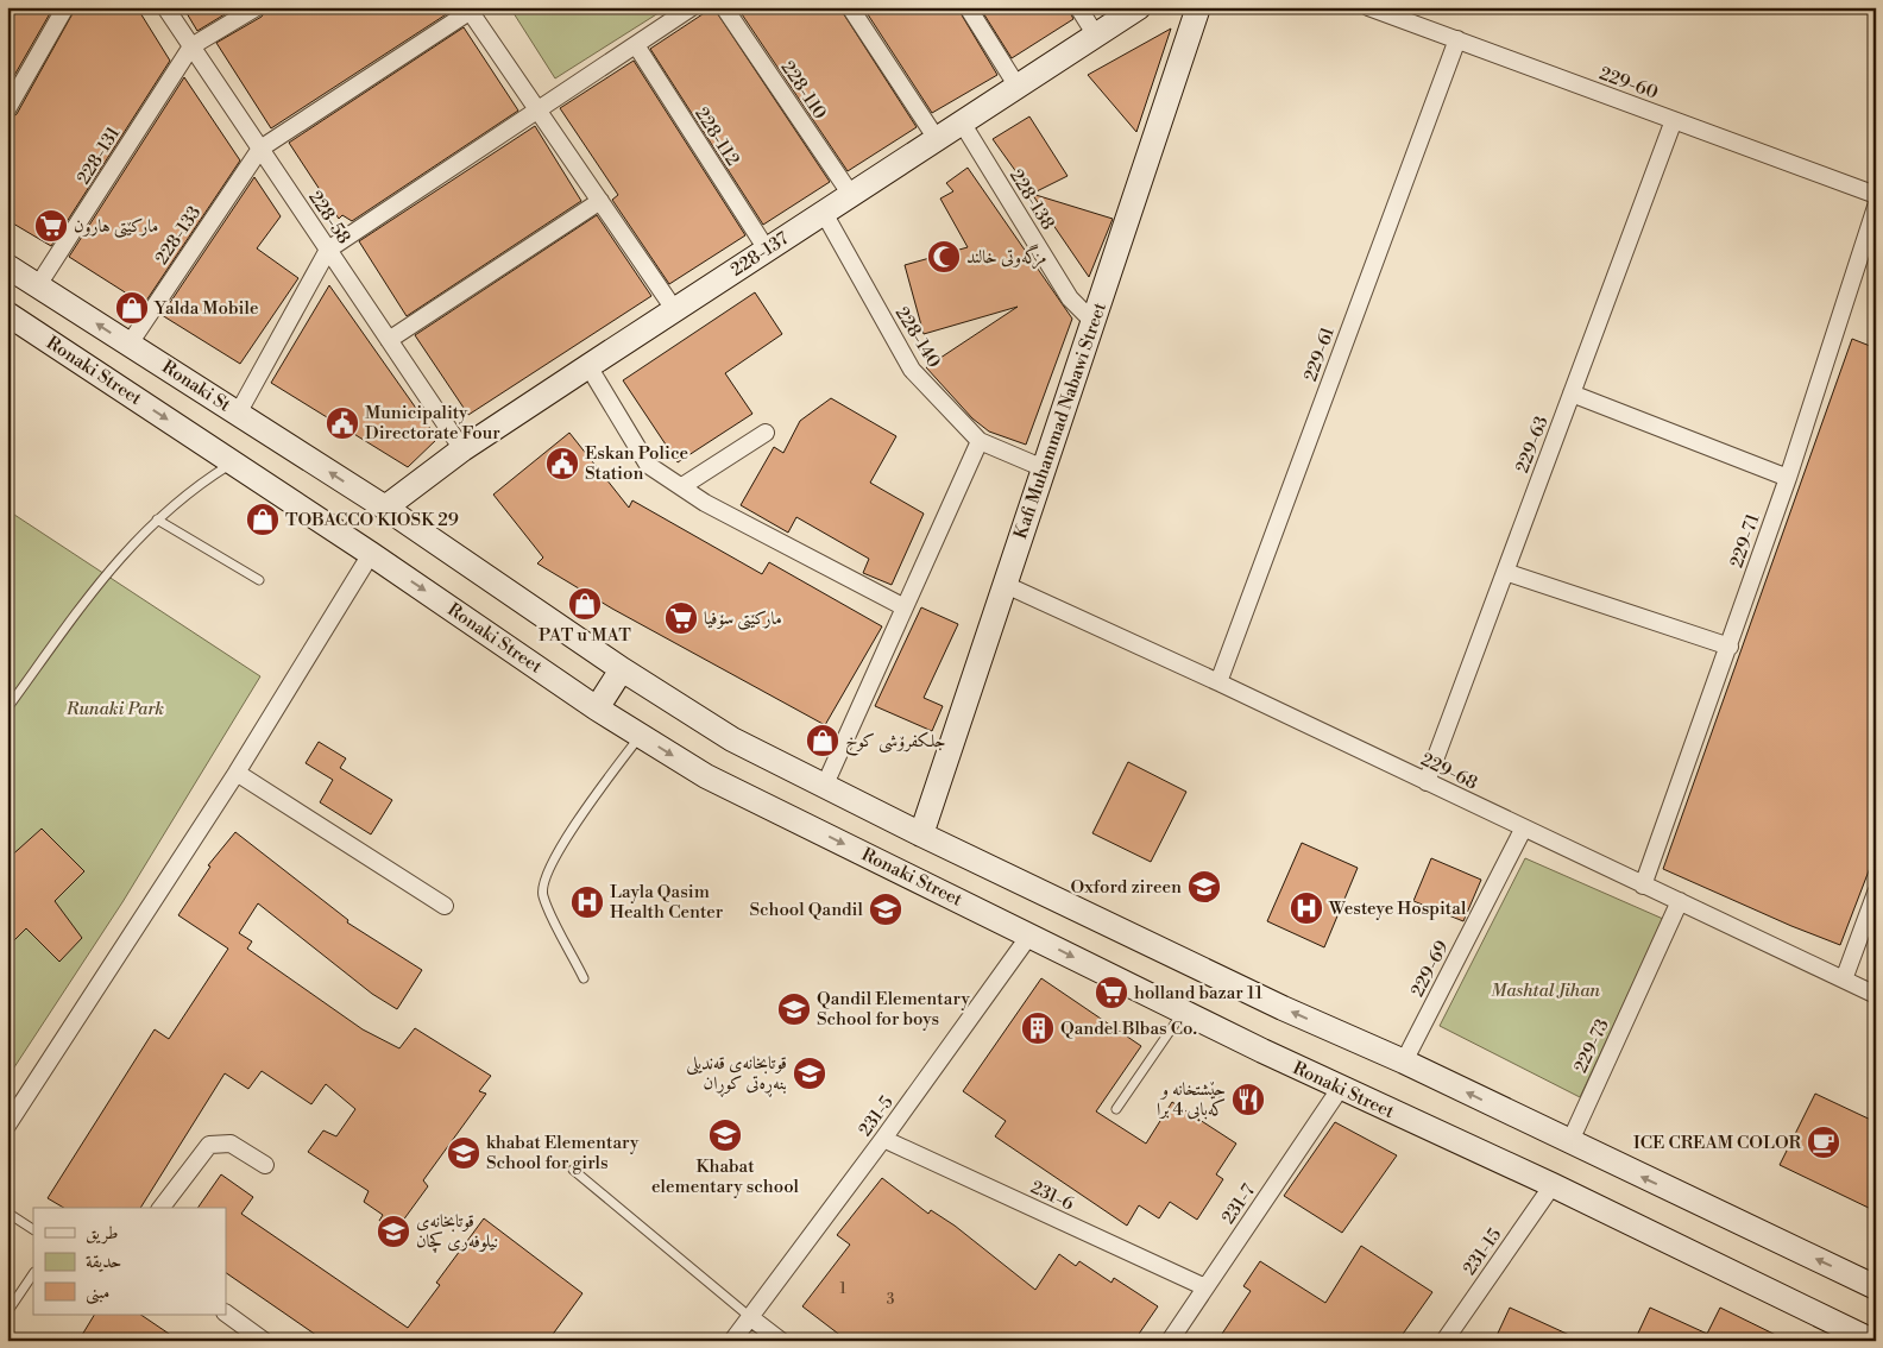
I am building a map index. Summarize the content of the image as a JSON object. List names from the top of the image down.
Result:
{
  "streets": {
    "main road": [
      "228-137",
      "Ronaki Street",
      "Ronaki St",
      "Kafi Muhammad Nabawi Street"
    ],
    "street": [
      "229-60",
      "228-110",
      "228-112",
      "228-131",
      "228-138",
      "228-58",
      "228-133",
      "228-140",
      "229-61",
      "229-63",
      "229-71",
      "229-68",
      "229-69",
      "229-73",
      "231-5",
      "231-6",
      "231-7",
      "231-15"
    ]
  },
  "crossings": [
    ["229-60", "229-61"],
    ["229-60", "229-63"],
    ["228-110", "228-137"],
    ["228-112", "228-137"],
    ["228-131", "228-58"],
    ["228-131", "Ronaki St"],
    ["228-138", "228-137"],
    ["228-138", "Kafi Muhammad Nabawi Street"],
    ["228-58", "228-133"],
    ["228-58", "228-137"],
    ["228-133", "Ronaki St"],
    ["228-137", "228-140"],
    ["228-137", "Ronaki St"],
    ["228-140", "Kafi Muhammad Nabawi Street"],
    ["229-61", "229-68"],
    ["Ronaki Street", "231-5"],
    ["Ronaki Street", "231-7"],
    ["Ronaki Street", "231-15"],
    ["Kafi Muhammad Nabawi Street", "229-68"],
    ["229-63", "229-68"],
    ["229-71", "229-68"],
    ["229-68", "229-69"],
    ["229-68", "229-73"],
    ["231-5", "231-6"],
    ["231-6", "231-7"]
  ],
  "one_way": ["Ronaki St"],
  "parks": ["Runaki Park", "Mashtal Jihan"],
  "places": {
    "supermarket": ["مارکێتی هارون", "مارکێتی سۆفیا", "holland bazar 11"],
    "mosque": ["مزگەوتی خالند"],
    "shop": [
      "Yalda Mobile",
      "TOBACCO KIOSK 29",
      "PAT u MAT",
      "جلکفرۆشی کوخ"
    ],
    "public building": ["Municipality Directorate Four", "Eskan Police Station"],
    "school or university": [
      "Oxford zireen",
      "School Qandil",
      "Qandil Elementary School for boys",
      "قوتابخانەی قەندیلی بنەڕەتی کوڕان",
      "Khabat elementary school",
      "khabat Elementary School for girls",
      "قوتابخانەی نیلوفەری کچان"
    ],
    "hospital": ["Layla Qasim Health Center", "Westeye Hospital"],
    "building": ["Qandel Blbas Co."],
    "restaurant": ["چێشتخانە و کەبابی 4 برا"],
    "cafe": ["ICE CREAM COLOR"]
  },
  "house_numbers": ["1", "3"],
  "legend": ["طريق", "حديقة", "مبنى"]
}
